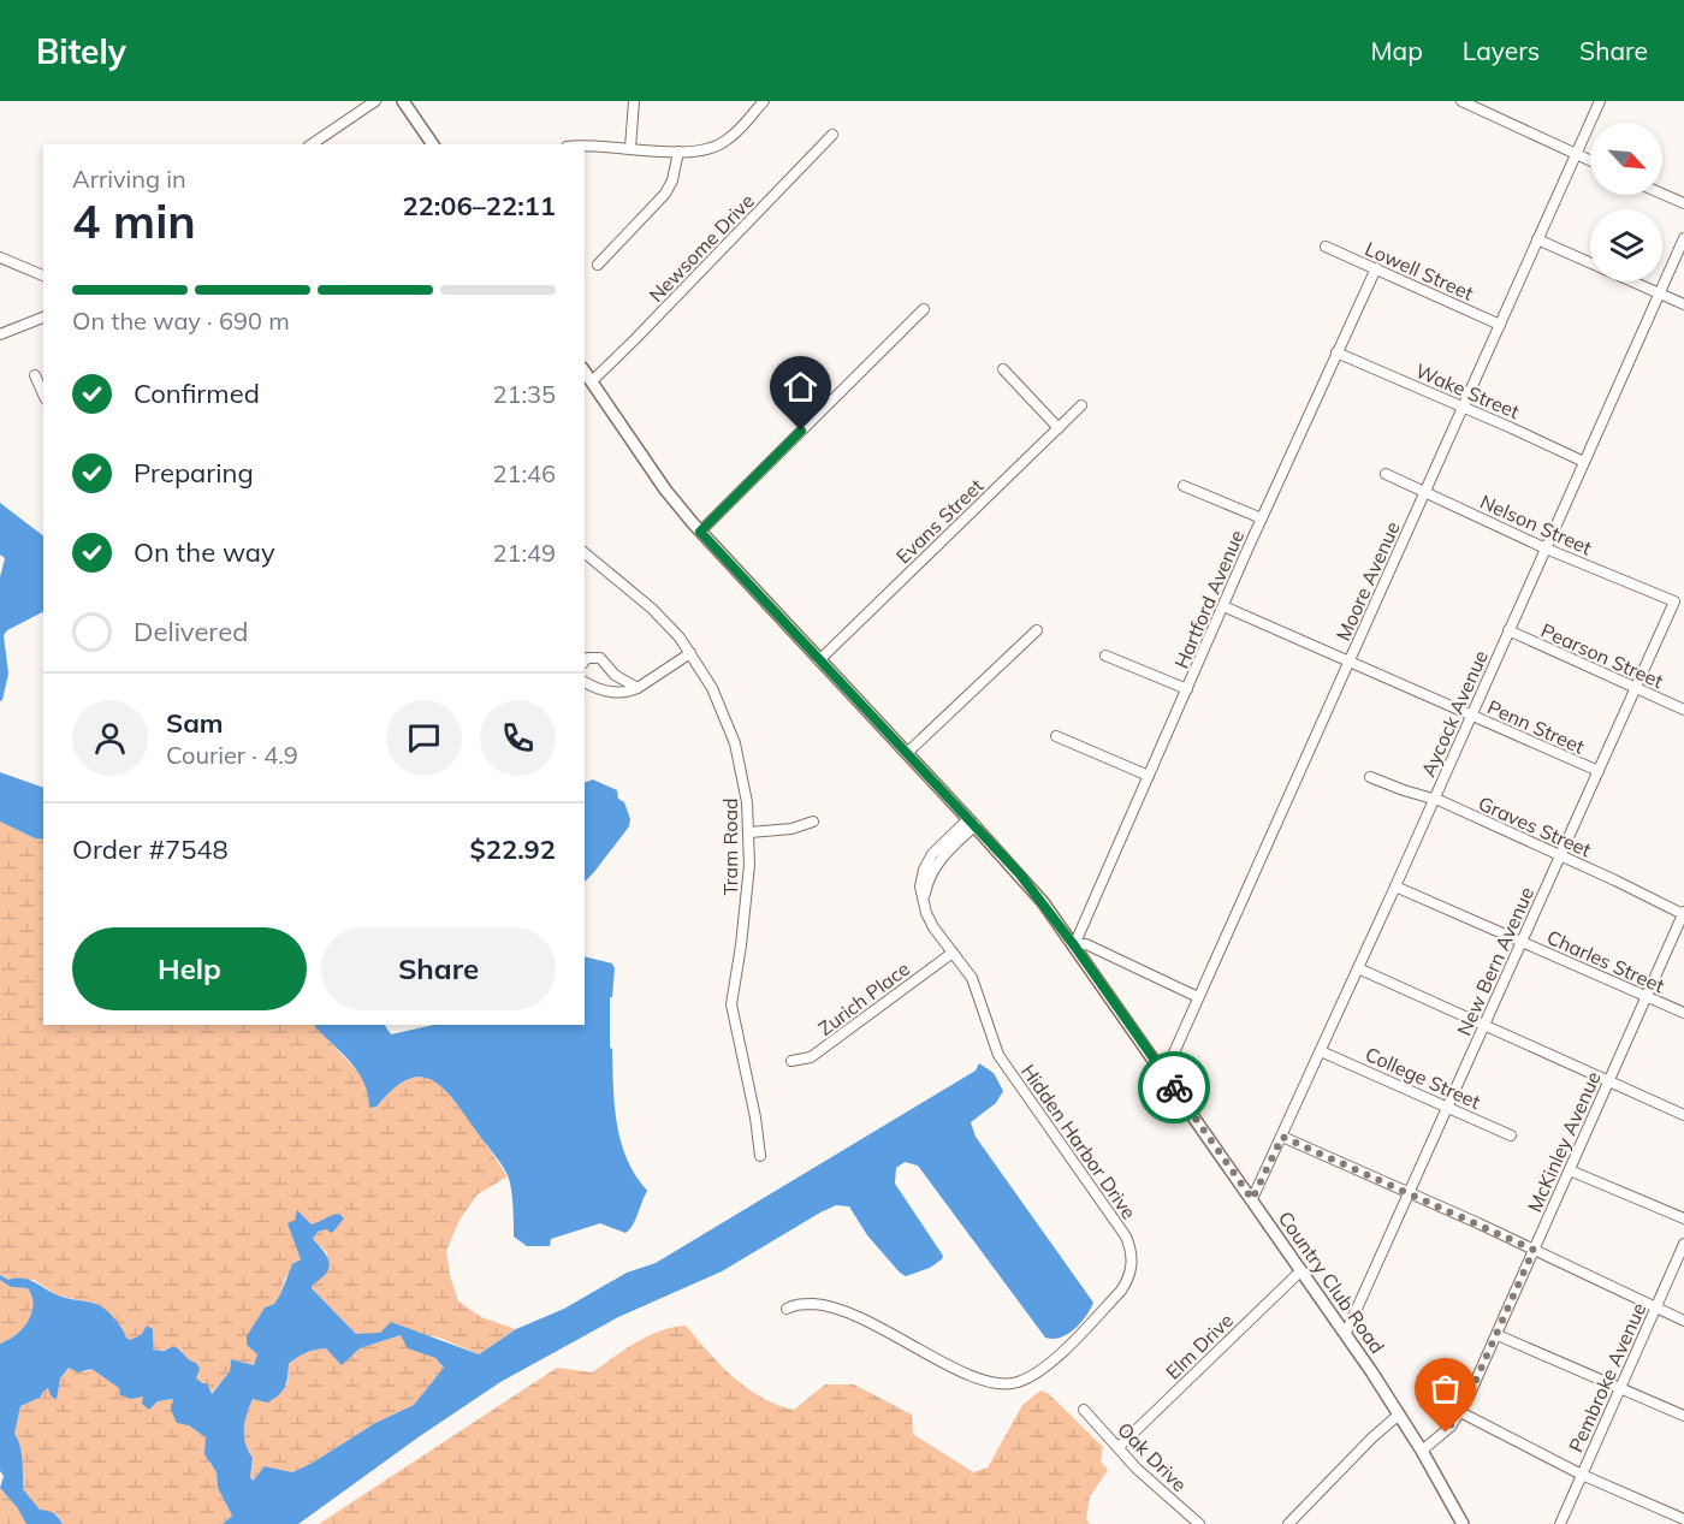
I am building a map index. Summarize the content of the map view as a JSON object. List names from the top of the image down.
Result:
{
  "streets": {
    "street": [
      "Newsome Drive",
      "Lowell Street",
      "Wake Street",
      "Evans Street",
      "Nelson Street",
      "Moore Avenue",
      "Hartford Avenue",
      "Pearson Street",
      "Aycock Avenue",
      "Penn Street",
      "Graves Street",
      "Tram Road",
      "New Bern Avenue",
      "Charles Street",
      "Zurich Place",
      "College Street",
      "Hidden Harbor Drive",
      "McKinley Avenue",
      "Country Club Road",
      "Elm Drive",
      "Pembroke Avenue",
      "Oak Drive"
    ]
  },
  "crossings": [
    ["Newsome Drive", "Country Club Road"],
    ["Lowell Street", "Moore Avenue"],
    ["Lowell Street", "Hartford Avenue"],
    ["Wake Street", "Moore Avenue"],
    ["Wake Street", "Hartford Avenue"],
    ["Wake Street", "Aycock Avenue"],
    ["Evans Street", "Country Club Road"],
    ["Nelson Street", "Moore Avenue"],
    ["Nelson Street", "Aycock Avenue"],
    ["Nelson Street", "New Bern Avenue"],
    ["Moore Avenue", "Penn Street"],
    ["Moore Avenue", "Country Club Road"],
    ["Hartford Avenue", "Penn Street"],
    ["Hartford Avenue", "Country Club Road"],
    ["Pearson Street", "Aycock Avenue"],
    ["Pearson Street", "New Bern Avenue"],
    ["Aycock Avenue", "Penn Street"],
    ["Aycock Avenue", "Graves Street"],
    ["Aycock Avenue", "Charles Street"],
    ["Aycock Avenue", "College Street"],
    ["Aycock Avenue", "Country Club Road"],
    ["Penn Street", "New Bern Avenue"],
    ["Graves Street", "New Bern Avenue"],
    ["Graves Street", "McKinley Avenue"],
    ["New Bern Avenue", "Charles Street"],
    ["New Bern Avenue", "College Street"],
    ["New Bern Avenue", "Country Club Road"],
    ["Charles Street", "McKinley Avenue"],
    ["Zurich Place", "Hidden Harbor Drive"],
    ["Hidden Harbor Drive", "Country Club Road"],
    ["McKinley Avenue", "Country Club Road"],
    ["Country Club Road", "Elm Drive"],
    ["Elm Drive", "Oak Drive"]
  ],
  "north": "bottom right",
  "page": {
    "header": "Bitely",
    "nav": ["Map", "Layers", "Share"],
    "heading": ["4 min", "Arriving in", "22:06–22:11"],
    "panel": [
      "Sam",
      "Courier · 4.9",
      "Order #7548",
      "$22.92"
    ],
    "bar": "On the way · 690 m",
    "list": [
      ["Confirmed", "21:35"],
      ["Preparing", "21:46"],
      ["On the way", "21:49"],
      "Delivered"
    ],
    "buttons": ["Help", "Share"]
  }
}
